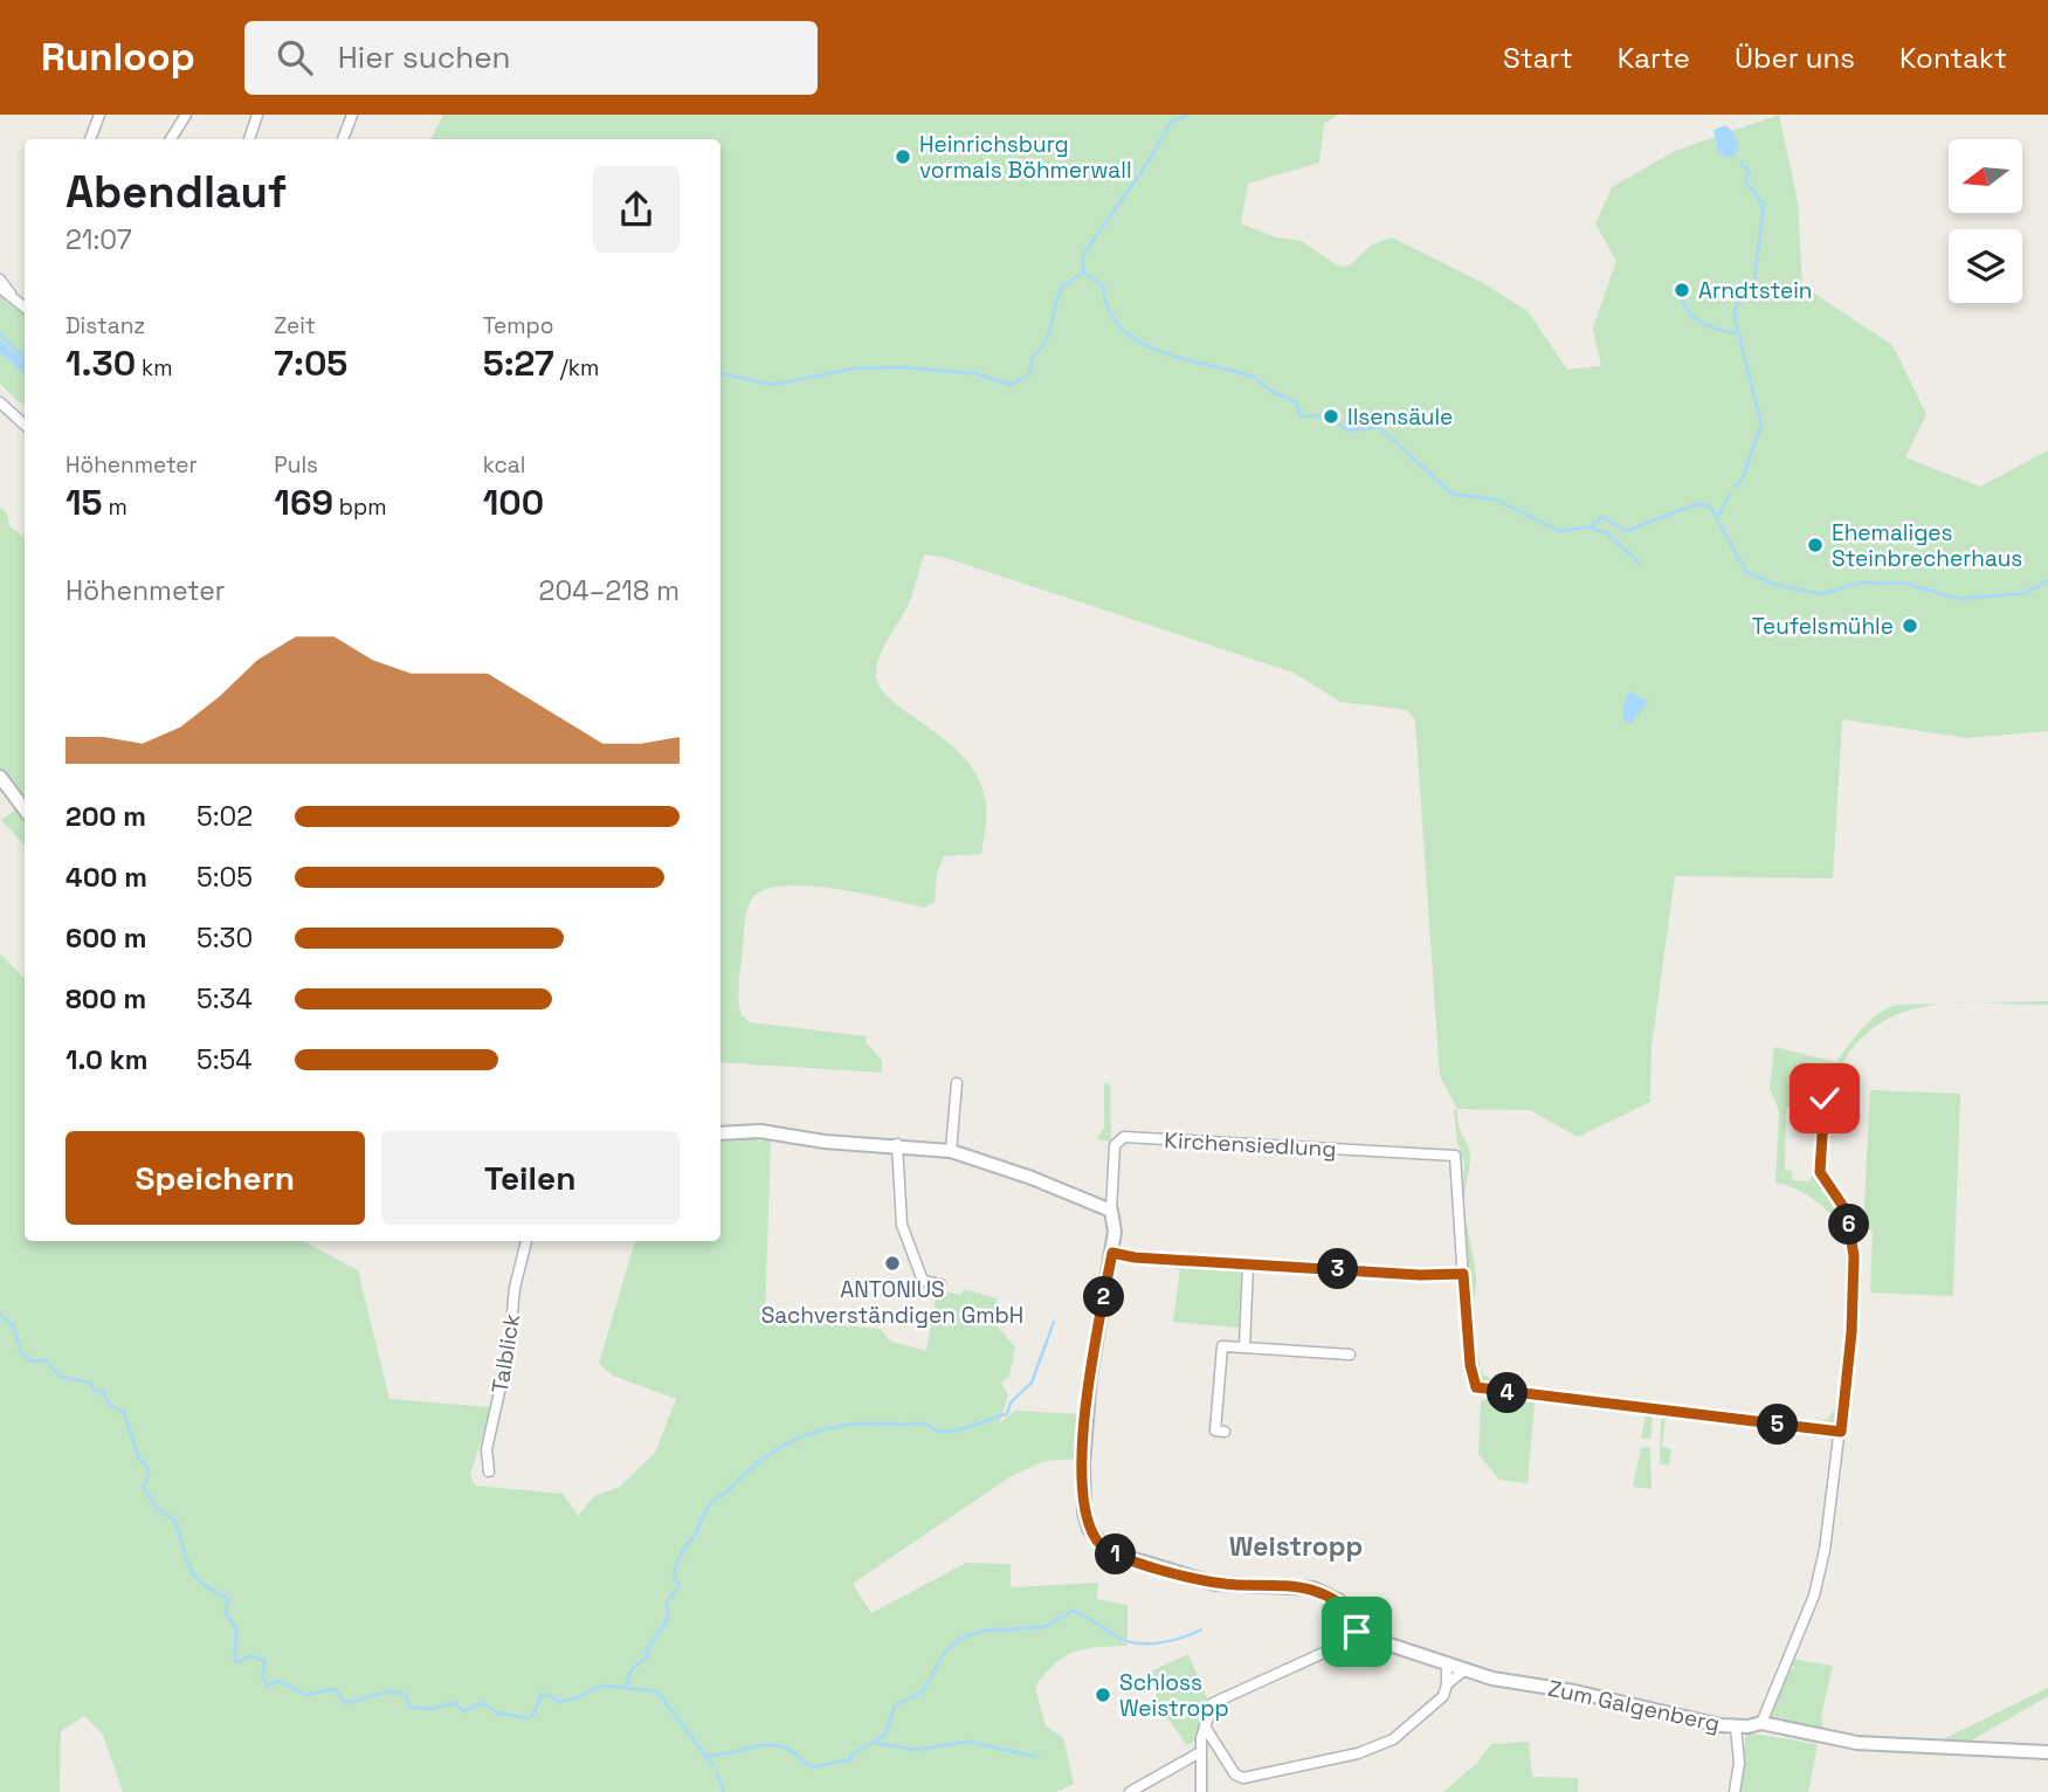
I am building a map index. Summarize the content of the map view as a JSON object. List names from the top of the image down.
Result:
{
  "streets": {
    "street": ["Kirchensiedlung", "Talblick", "Zum Galgenberg"]
  },
  "districts": ["Weistropp"],
  "places": [
    "Heinrichsburg vormals Böhmerwall",
    "Arndtstein",
    "Ilsensäule",
    "Ehemaliges Steinbrecherhaus",
    "Teufelsmühle",
    "ANTONIUS Sachverständigen GmbH",
    "Schloss Weistropp"
  ],
  "north": "left",
  "page": {
    "header": "Runloop",
    "search": "Hier suchen",
    "nav": [
      "Start",
      "Karte",
      "Über uns",
      "Kontakt"
    ],
    "heading": ["Abendlauf", "21:07"],
    "stats": [
      ["Distanz", "1.30 km"],
      ["Zeit", "7:05"],
      ["Tempo", "5:27 /km"],
      ["Höhenmeter", "15 m"],
      ["Puls", "169 bpm"],
      ["kcal", "100"]
    ],
    "chart": ["Höhenmeter", "204–218 m"],
    "list": [
      {
        "name": "200 m",
        "note": "5:02"
      },
      {
        "name": "400 m",
        "note": "5:05"
      },
      {
        "name": "600 m",
        "note": "5:30"
      },
      {
        "name": "800 m",
        "note": "5:34"
      },
      {
        "name": "1.0 km",
        "note": "5:54"
      }
    ],
    "buttons": ["Speichern", "Teilen"],
    "pins": [
      "6",
      "3",
      "2",
      "4",
      "5",
      "1"
    ]
  }
}
